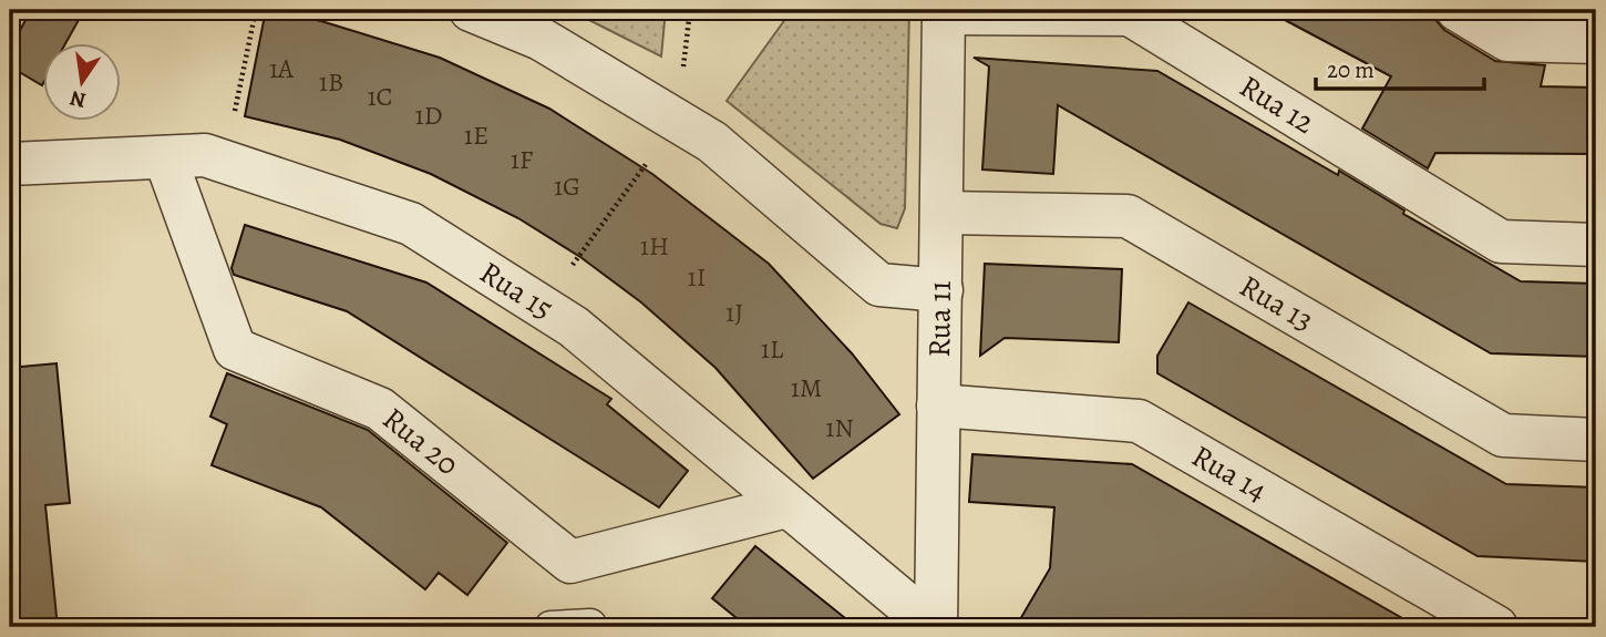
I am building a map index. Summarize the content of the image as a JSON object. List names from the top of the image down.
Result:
{
  "streets": {
    "street": [
      "Rua 12",
      "Rua 15",
      "Rua 13",
      "Rua 11",
      "Rua 20",
      "Rua 14"
    ]
  },
  "crossings": [
    ["Rua 12", "Rua 11"],
    ["Rua 15", "Rua 11"],
    ["Rua 15", "Rua 20"],
    ["Rua 13", "Rua 11"],
    ["Rua 11", "Rua 14"]
  ],
  "house_numbers": [
    "1A",
    "1B",
    "1C",
    "1D",
    "1E",
    "1F",
    "1G",
    "1H",
    "1I",
    "1J",
    "1L",
    "1M",
    "1N"
  ],
  "scale_bar": "20 m",
  "north": "bottom"
}
